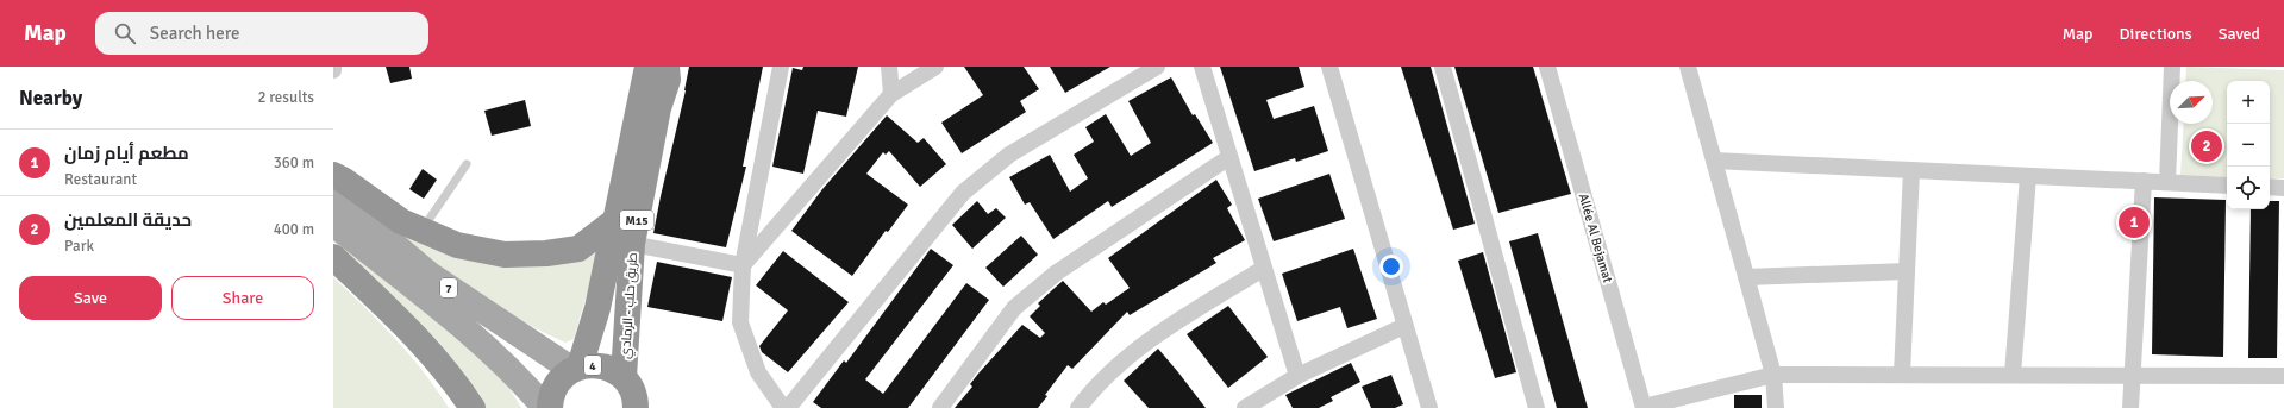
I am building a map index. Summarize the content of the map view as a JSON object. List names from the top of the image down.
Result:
{
  "streets": {
    "highway": ["M15", "طريق حلب - الرمادي", "4"],
    "main road": ["7"],
    "street": ["Allée Al Bejamat"]
  },
  "crossings": [
    ["7", "طريق حلب - الرمادي"],
    ["7", "4"],
    ["طريق حلب - الرمادي", "4"]
  ],
  "north": "top right",
  "page": {
    "header": "Map",
    "search": "Search here",
    "nav": ["Map", "Directions", "Saved"],
    "heading": ["Nearby", "2 results"],
    "map_buttons": ["+", "−"],
    "list": [
      {
        "mark": "1",
        "name": "مطعم أيام زمان",
        "note": "Restaurant",
        "value": "360 m"
      },
      {
        "mark": "2",
        "name": "حديقة المعلمين",
        "note": "Park",
        "value": "400 m"
      }
    ],
    "pins": ["2", "1"],
    "buttons": ["Save", "Share"]
  }
}
